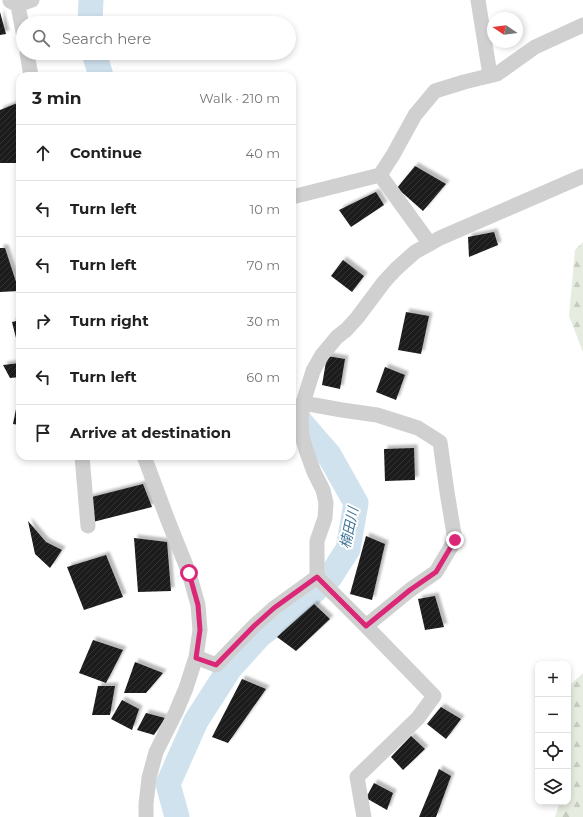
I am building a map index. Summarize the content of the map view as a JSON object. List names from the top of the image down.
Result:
{
  "water": ["楠田川"],
  "north": "left",
  "page": {
    "search": "Search here",
    "heading": ["3 min", "Walk · 210 m"],
    "list": [
      ["Continue", "40 m"],
      ["Turn left", "10 m"],
      ["Turn left", "70 m"],
      ["Turn right", "30 m"],
      ["Turn left", "60 m"],
      "Arrive at destination"
    ],
    "map_buttons": ["+", "−"]
  }
}
